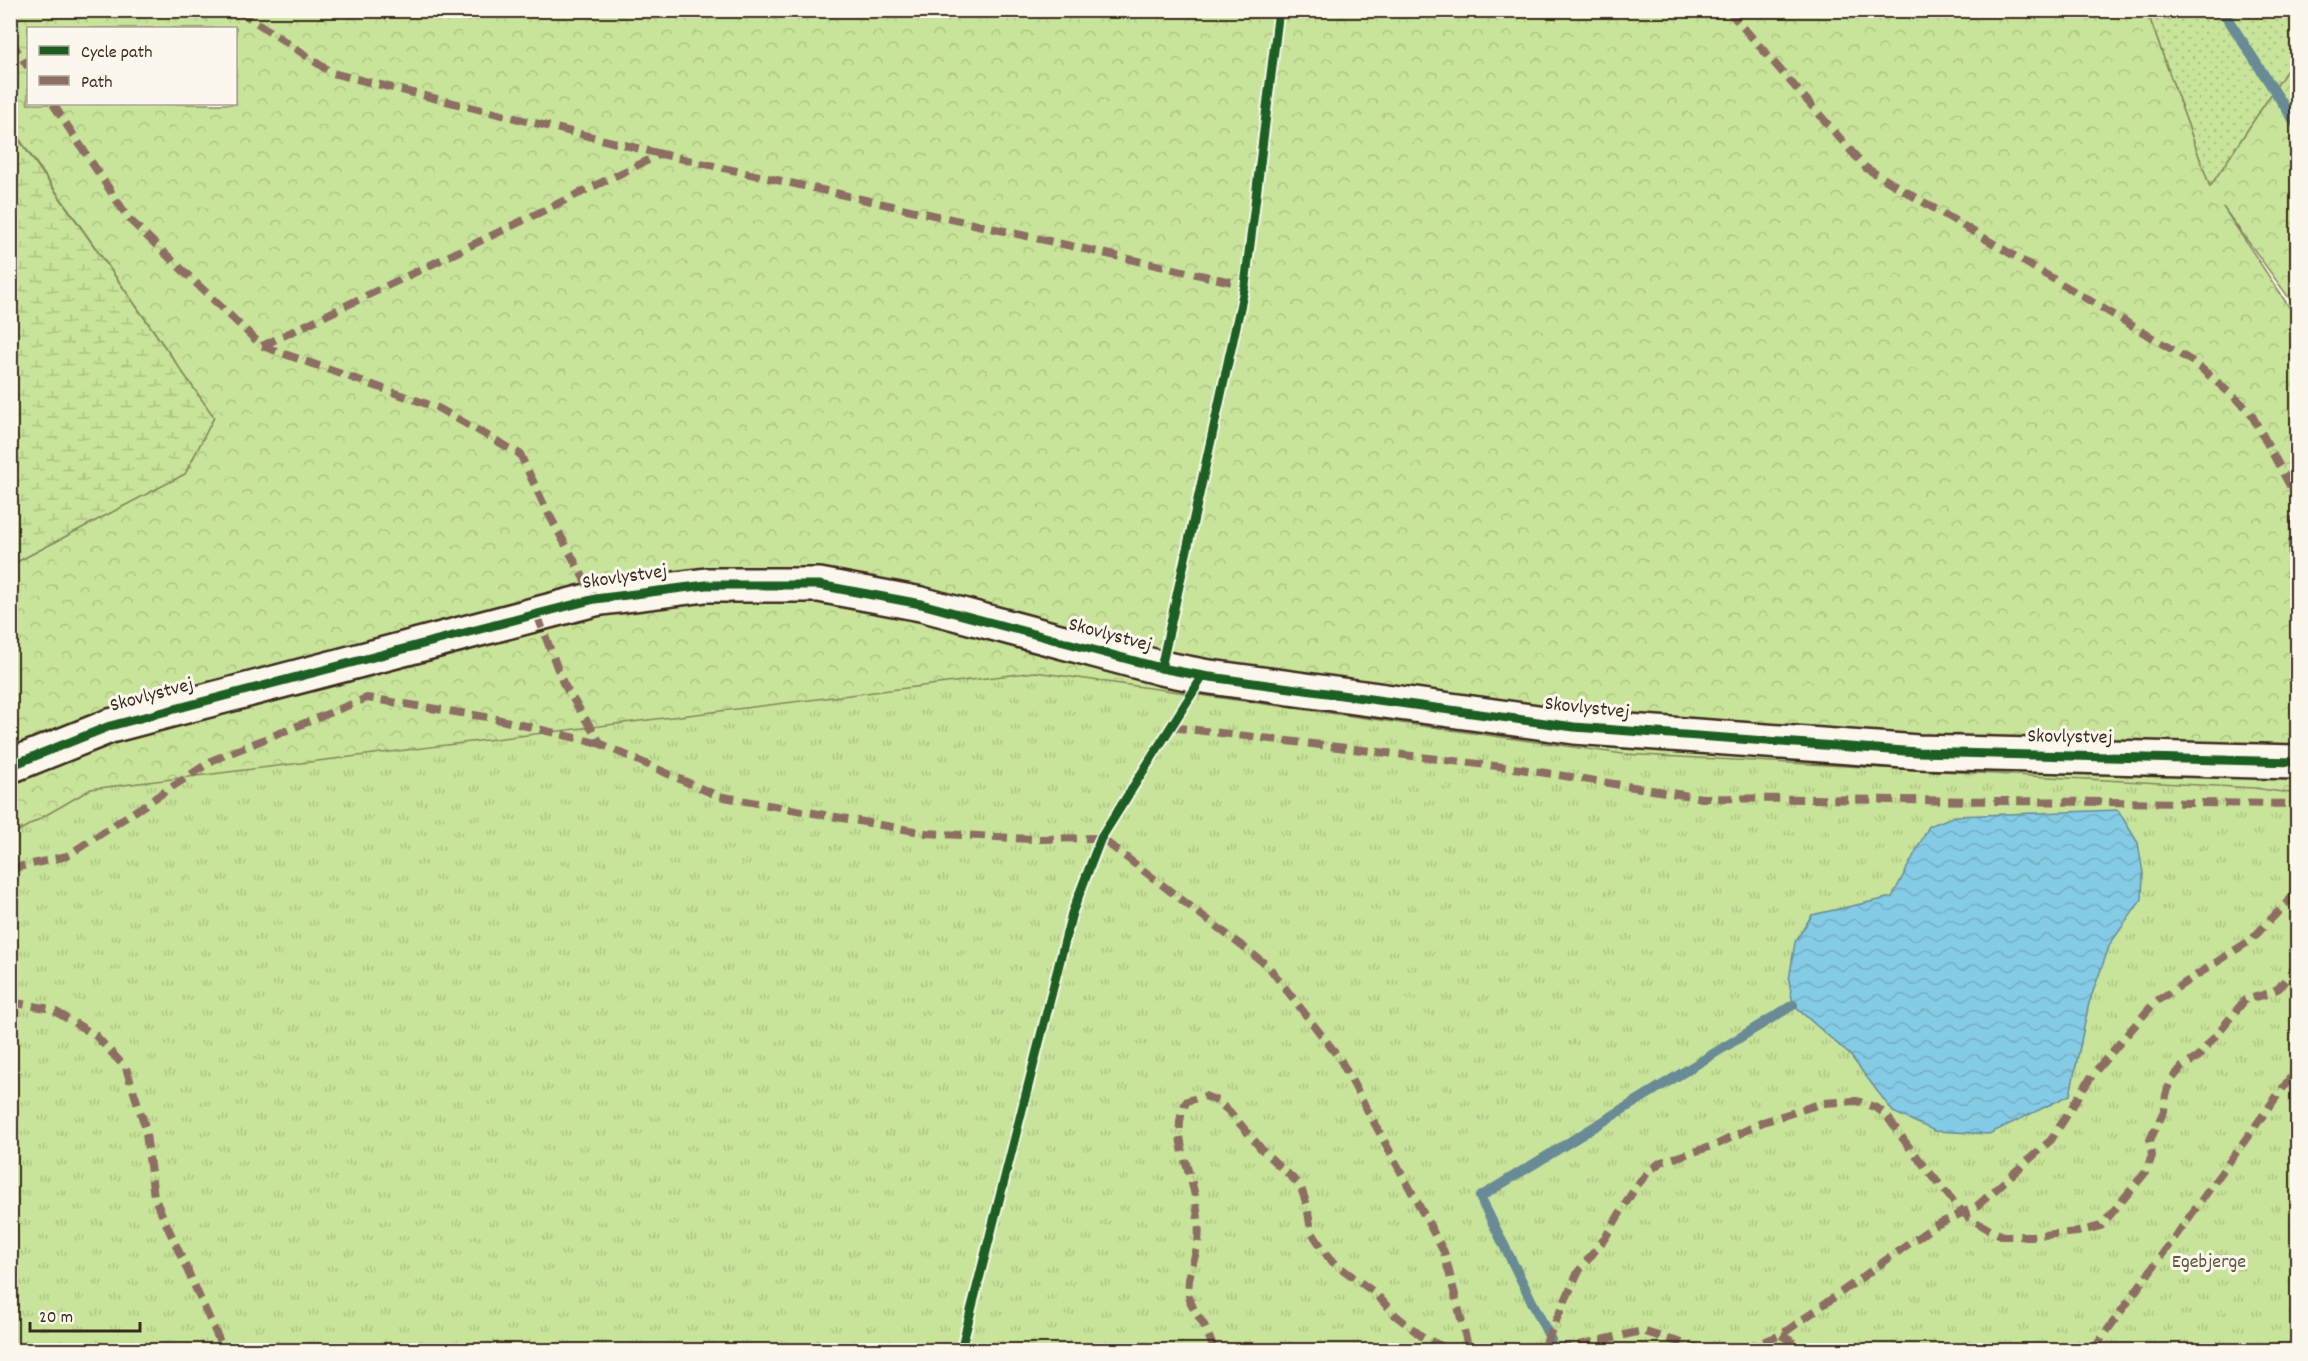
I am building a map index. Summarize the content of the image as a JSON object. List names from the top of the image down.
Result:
{
  "streets": {
    "street": ["Skovlystvej"]
  },
  "parks": ["Egebjerge"],
  "legend": ["Cycle path", "Path"],
  "scale_bar": "20 m"
}
